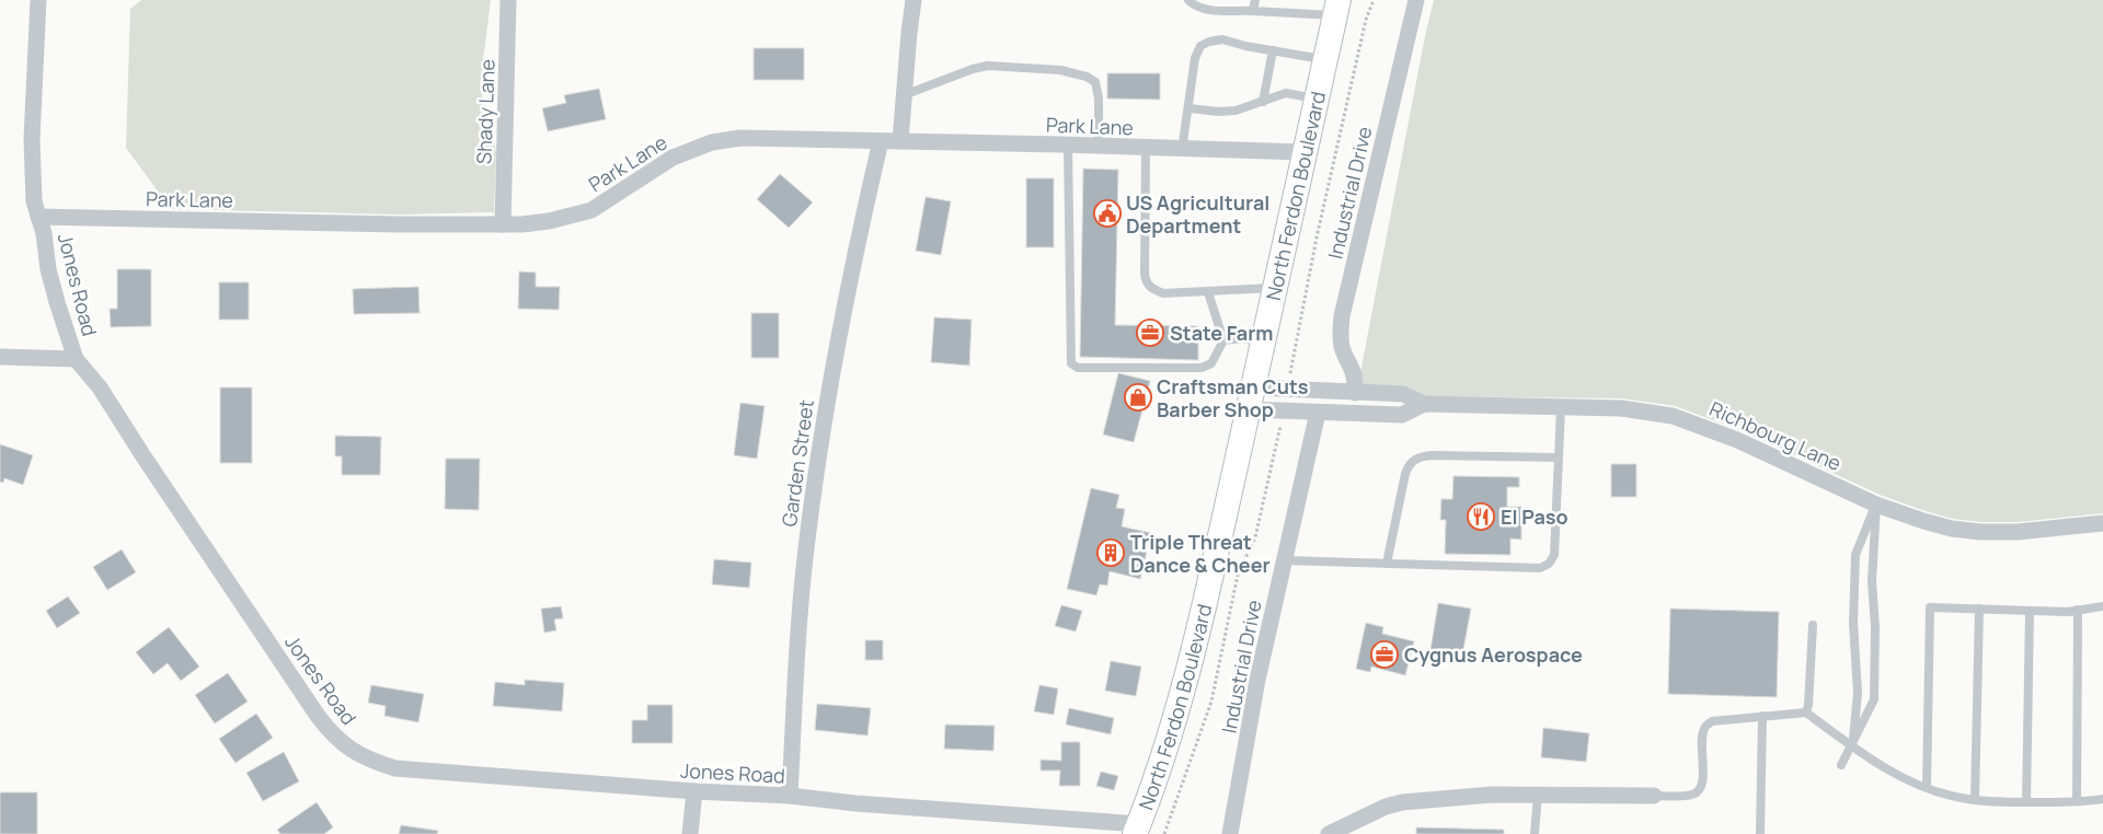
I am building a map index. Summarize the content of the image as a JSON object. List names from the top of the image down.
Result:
{
  "streets": {
    "main road": ["North Ferdon Boulevard"],
    "street": [
      "Shady Lane",
      "Park Lane",
      "Industrial Drive",
      "Jones Road",
      "Richbourg Lane",
      "Garden Street"
    ]
  },
  "crossings": [
    ["Shady Lane", "Park Lane"],
    ["Park Lane", "North Ferdon Boulevard"],
    ["Park Lane", "Jones Road"],
    ["Park Lane", "Garden Street"],
    ["Industrial Drive", "Richbourg Lane"],
    ["North Ferdon Boulevard", "Jones Road"],
    ["North Ferdon Boulevard", "Richbourg Lane"],
    ["Jones Road", "Garden Street"]
  ],
  "places": {
    "public building": ["US Agricultural Department"],
    "office": ["State Farm", "Cygnus Aerospace"],
    "shop": ["Craftsman Cuts Barber Shop"],
    "restaurant": ["El Paso"],
    "building": ["Triple Threat Dance & Cheer"]
  }
}
